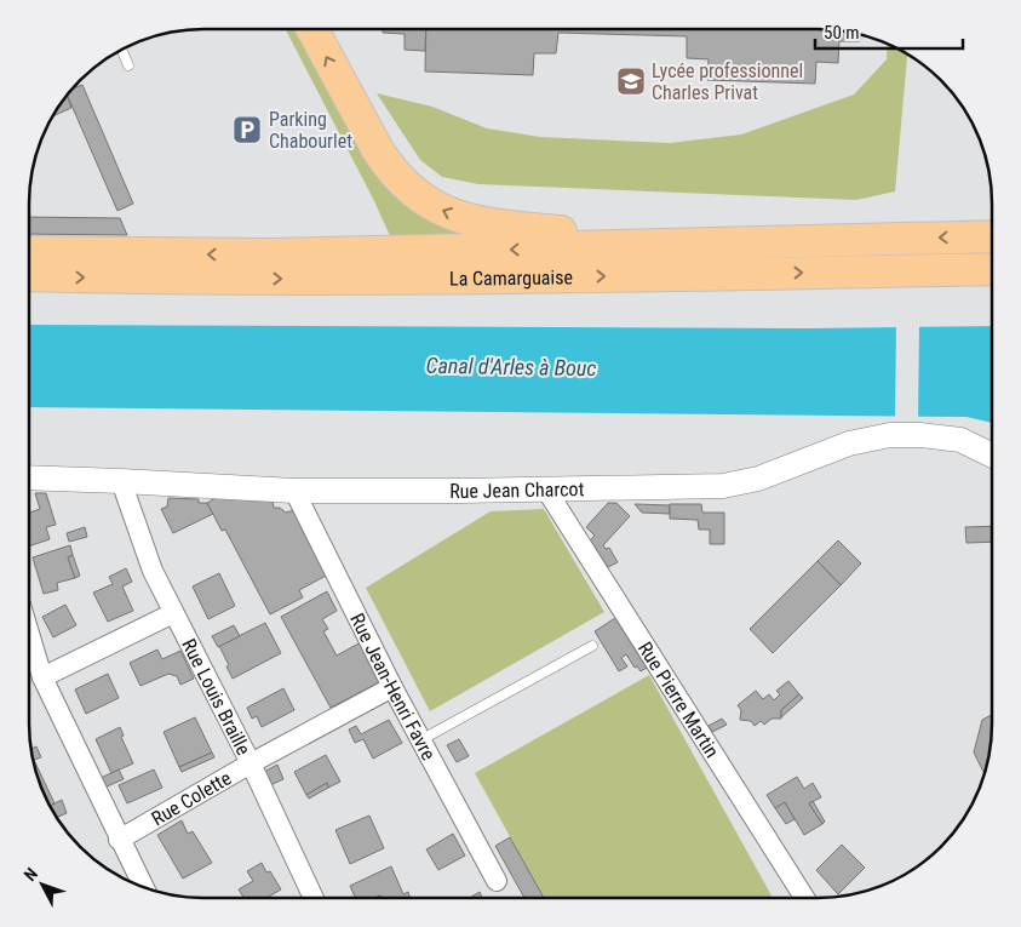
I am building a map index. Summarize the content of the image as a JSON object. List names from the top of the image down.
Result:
{
  "streets": {
    "highway": ["La Camarguaise"],
    "street": [
      "Rue Jean Charcot",
      "Rue Jean-Henri Favre",
      "Rue Louis Braille",
      "Rue Pierre Martin",
      "Rue Colette"
    ]
  },
  "crossings": [
    ["Rue Jean Charcot", "Rue Jean-Henri Favre"],
    ["Rue Jean Charcot", "Rue Louis Braille"],
    ["Rue Jean Charcot", "Rue Pierre Martin"],
    ["Rue Jean-Henri Favre", "Rue Colette"],
    ["Rue Louis Braille", "Rue Colette"]
  ],
  "water": ["Canal d'Arles à Bouc"],
  "places": {
    "school or university": ["Lycée professionnel Charles Privat"],
    "parking": ["Parking Chabourlet"]
  },
  "scale_bar": "50 m",
  "north": "top left"
}
